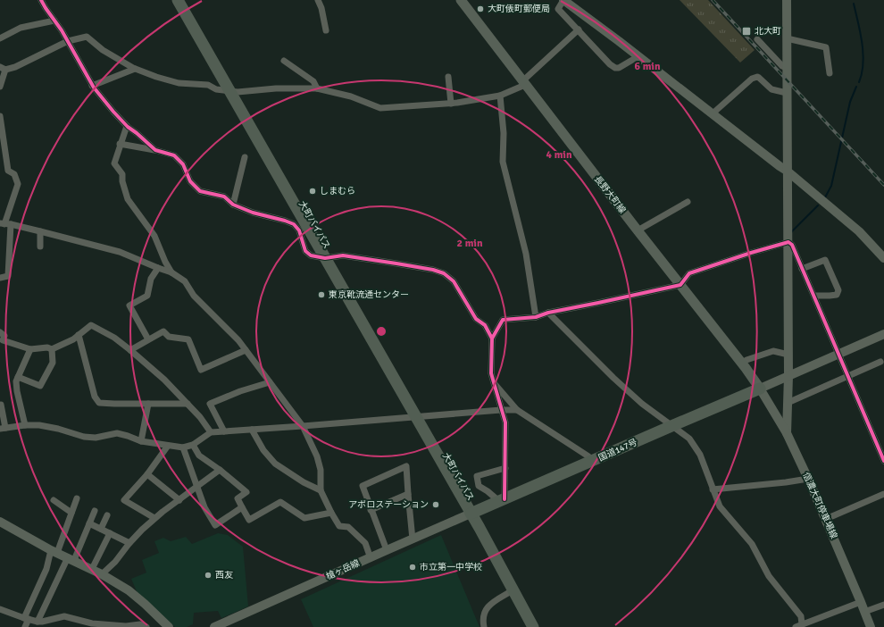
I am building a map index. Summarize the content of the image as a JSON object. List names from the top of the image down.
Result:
{
  "streets": {
    "highway": ["大町バイパス", "国道147号"],
    "main road": ["長野大町線"],
    "street": ["信濃大町停車場線", "槍ヶ岳線"]
  },
  "crossings": [
    ["長野大町線", "国道147号"],
    ["長野大町線", "信濃大町停車場線"],
    ["大町バイパス", "国道147号"],
    ["大町バイパス", "槍ヶ岳線"],
    ["国道147号", "信濃大町停車場線"],
    ["国道147号", "槍ヶ岳線"]
  ],
  "places": {
    "other": [
      "大町俵町郵便局",
      "しまむら",
      "東京靴流通センター",
      "アポロステーション",
      "市立第一中学校",
      "西友"
    ],
    "transit": ["北大町"]
  },
  "rings": ["6 min", "4 min", "2 min"]
}
